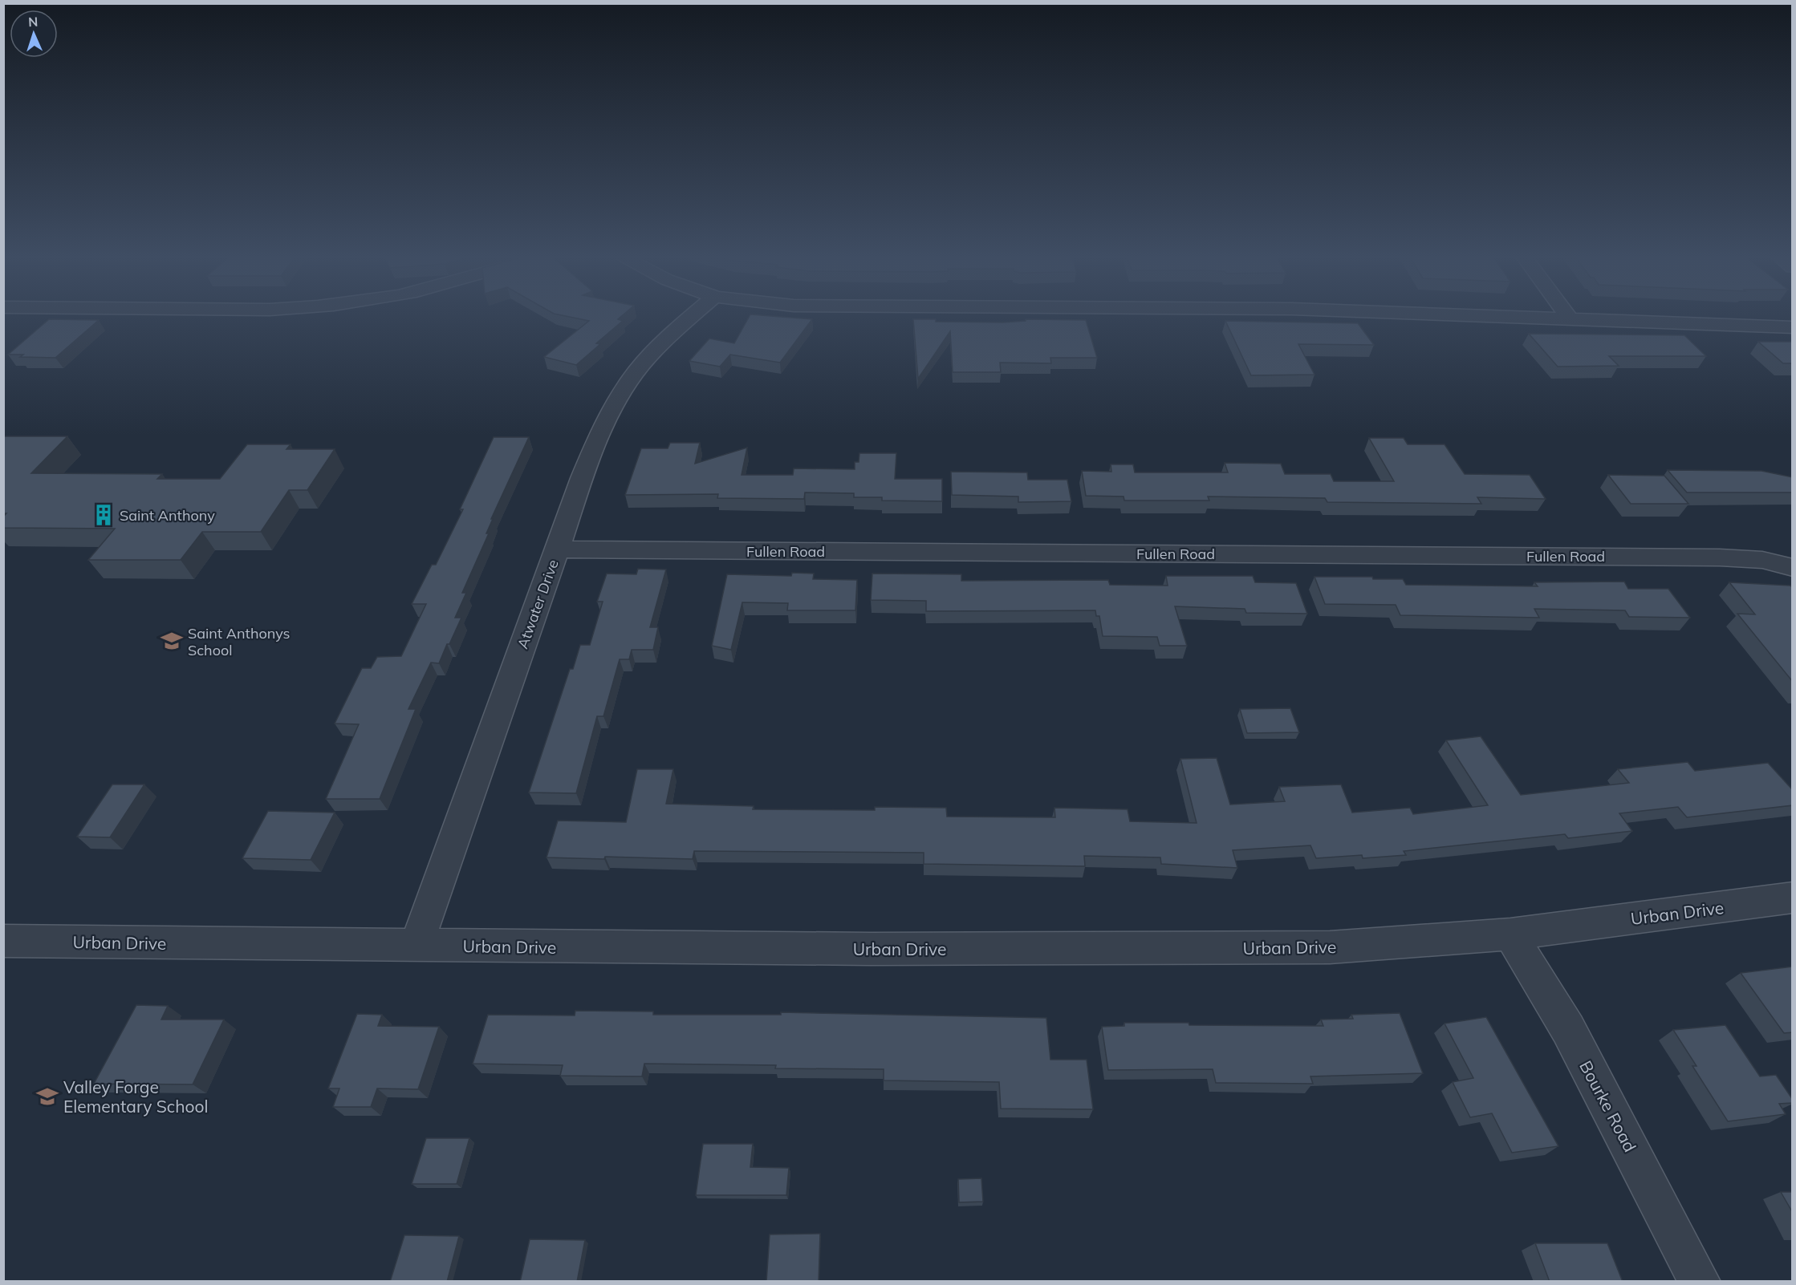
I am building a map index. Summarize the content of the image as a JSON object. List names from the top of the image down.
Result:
{
  "streets": {
    "street": [
      "Fullen Road",
      "Atwater Drive",
      "Urban Drive",
      "Bourke Road"
    ]
  },
  "crossings": [
    ["Fullen Road", "Atwater Drive"],
    ["Atwater Drive", "Urban Drive"],
    ["Urban Drive", "Bourke Road"]
  ],
  "places": {
    "building": ["Saint Anthony"],
    "school or university": ["Saint Anthonys School", "Valley Forge Elementary School"]
  },
  "north": "top"
}
